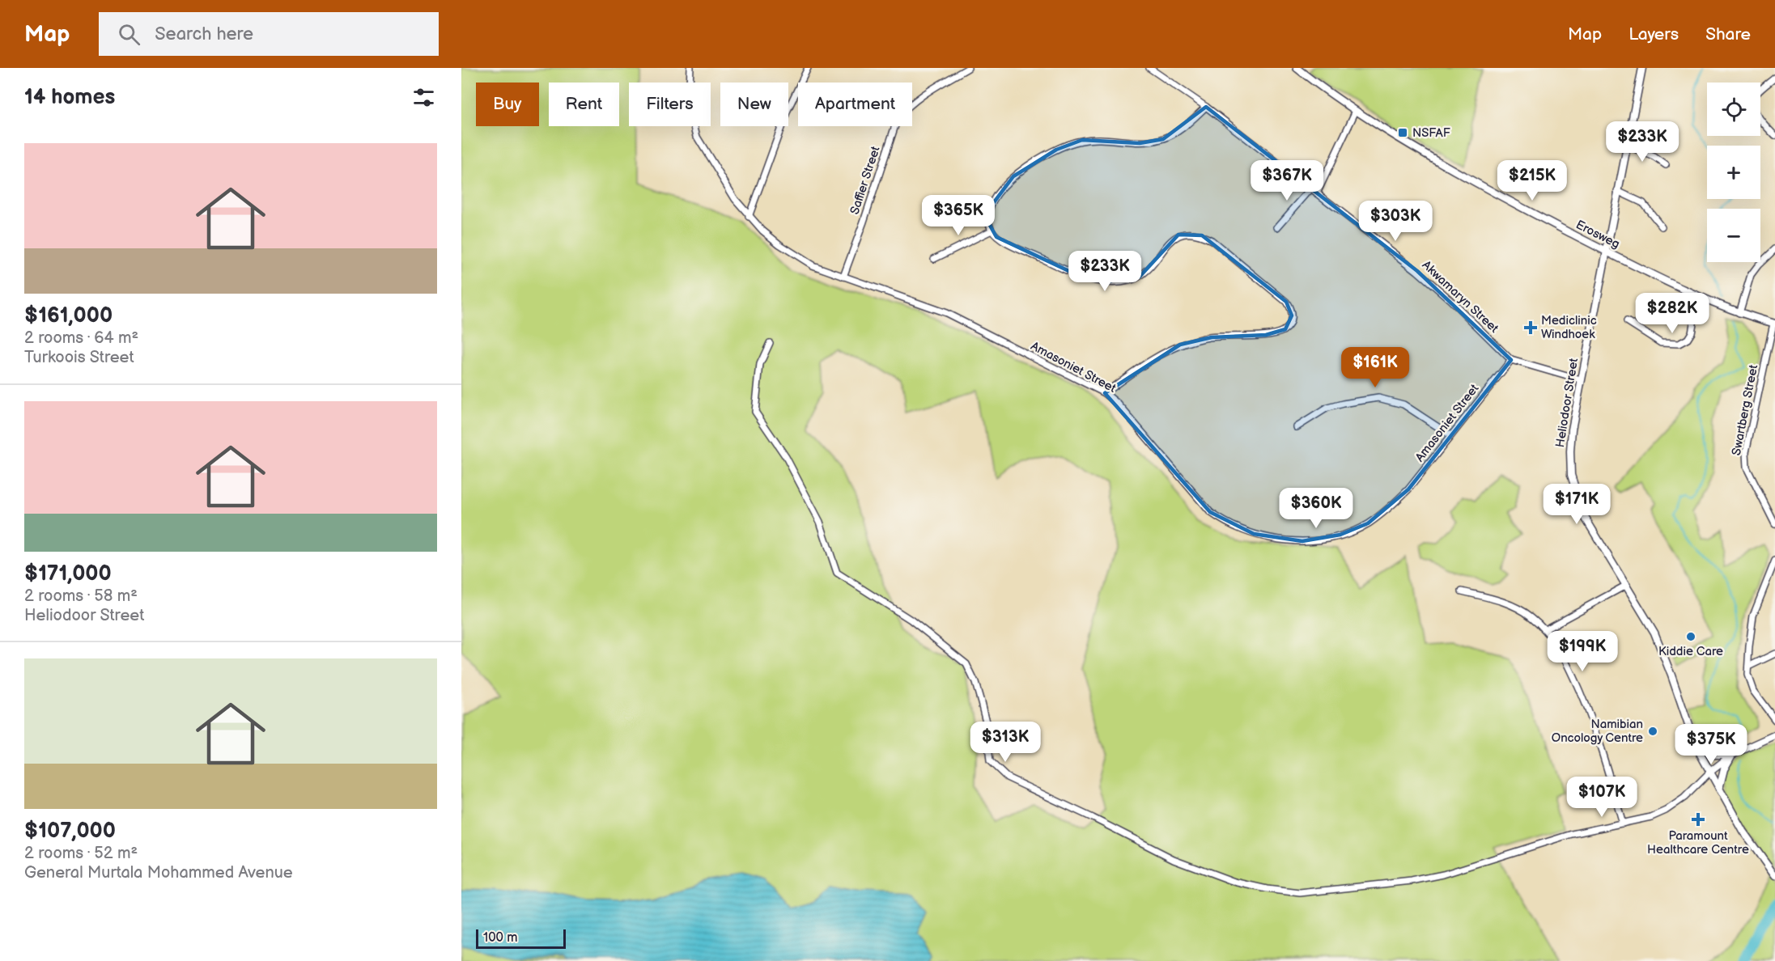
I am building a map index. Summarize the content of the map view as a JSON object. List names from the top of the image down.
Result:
{
  "streets": {
    "street": [
      "Saffier Street",
      "Erosweg",
      "Akwamaryn Street",
      "Amasoniet Street",
      "Heliodoor Street",
      "Swartberg Street"
    ]
  },
  "crossings": [
    ["Saffier Street", "Amasoniet Street"],
    ["Erosweg", "Heliodoor Street"],
    ["Erosweg", "Swartberg Street"],
    ["Akwamaryn Street", "Amasoniet Street"],
    ["Akwamaryn Street", "Heliodoor Street"]
  ],
  "places": {
    "transit": ["NSFAF"],
    "health": ["Mediclinic Windhoek", "Paramount Healthcare Centre"],
    "other": ["Kiddie Care", "Namibian Oncology Centre"]
  },
  "scale_bar": "100 m",
  "page": {
    "header": "Map",
    "search": "Search here",
    "nav": ["Map", "Layers", "Share"],
    "heading": "14 homes",
    "map_buttons": ["+", "−"],
    "chip": [
      "Buy",
      "Rent",
      "Filters",
      "New",
      "Apartment"
    ],
    "price": [
      "$233K",
      "$367K",
      "$215K",
      "$365K",
      "$303K",
      "$233K",
      "$282K",
      "$161K",
      "$171K",
      "$360K",
      "$199K",
      "$313K",
      "$375K",
      "$107K"
    ],
    "list": [
      {
        "name": "$161,000",
        "note": "2 rooms · 64 m² · Turkoois Street"
      },
      {
        "name": "$171,000",
        "note": "2 rooms · 58 m² · Heliodoor Street"
      },
      {
        "name": "$107,000",
        "note": "2 rooms · 52 m² · General Murtala Mohammed Avenue"
      }
    ],
    "scale": "100 m"
  }
}
